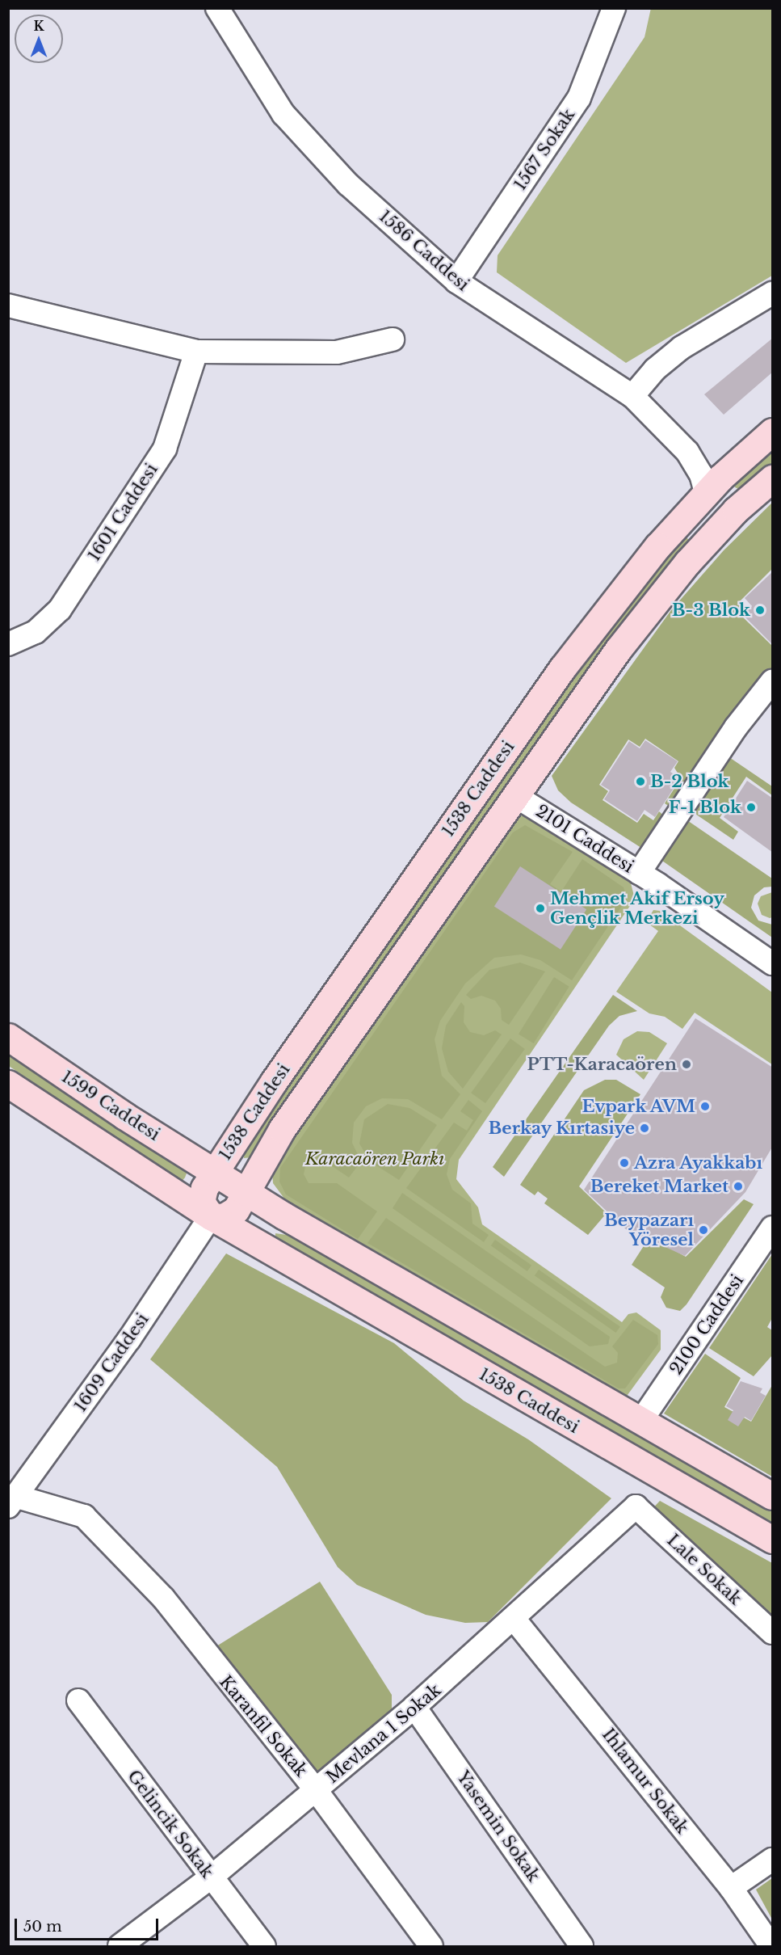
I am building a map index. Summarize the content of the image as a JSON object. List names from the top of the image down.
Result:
{
  "streets": {
    "main road": ["1538 Caddesi", "1599 Caddesi"],
    "street": [
      "1567 Sokak",
      "1586 Caddesi",
      "1601 Caddesi",
      "2101 Caddesi",
      "2100 Caddesi",
      "1609 Caddesi",
      "Lale Sokak",
      "Karanfil Sokak",
      "Mevlana 1 Sokak",
      "Ihlamur Sokak",
      "Gelincik Sokak",
      "Yasemin Sokak"
    ]
  },
  "crossings": [
    ["1567 Sokak", "1586 Caddesi"],
    ["1586 Caddesi", "1538 Caddesi"],
    ["1538 Caddesi", "2101 Caddesi"],
    ["1538 Caddesi", "1599 Caddesi"],
    ["1538 Caddesi", "2100 Caddesi"],
    ["1538 Caddesi", "1609 Caddesi"],
    ["1609 Caddesi", "Karanfil Sokak"],
    ["Lale Sokak", "Mevlana 1 Sokak"],
    ["Karanfil Sokak", "Mevlana 1 Sokak"],
    ["Mevlana 1 Sokak", "Ihlamur Sokak"],
    ["Mevlana 1 Sokak", "Gelincik Sokak"],
    ["Mevlana 1 Sokak", "Yasemin Sokak"]
  ],
  "parks": ["Karacaören Parkı"],
  "places": [
    "B-3 Blok",
    "B-2 Blok",
    "F-1 Blok",
    "Mehmet Akif Ersoy Gençlik Merkezi",
    "PTT-Karacaören",
    "Evpark AVM",
    "Berkay Kırtasiye",
    "Azra Ayakkabı",
    "Bereket Market",
    "Beypazarı Yöresel"
  ],
  "scale_bar": "50 m",
  "north": "top"
}
